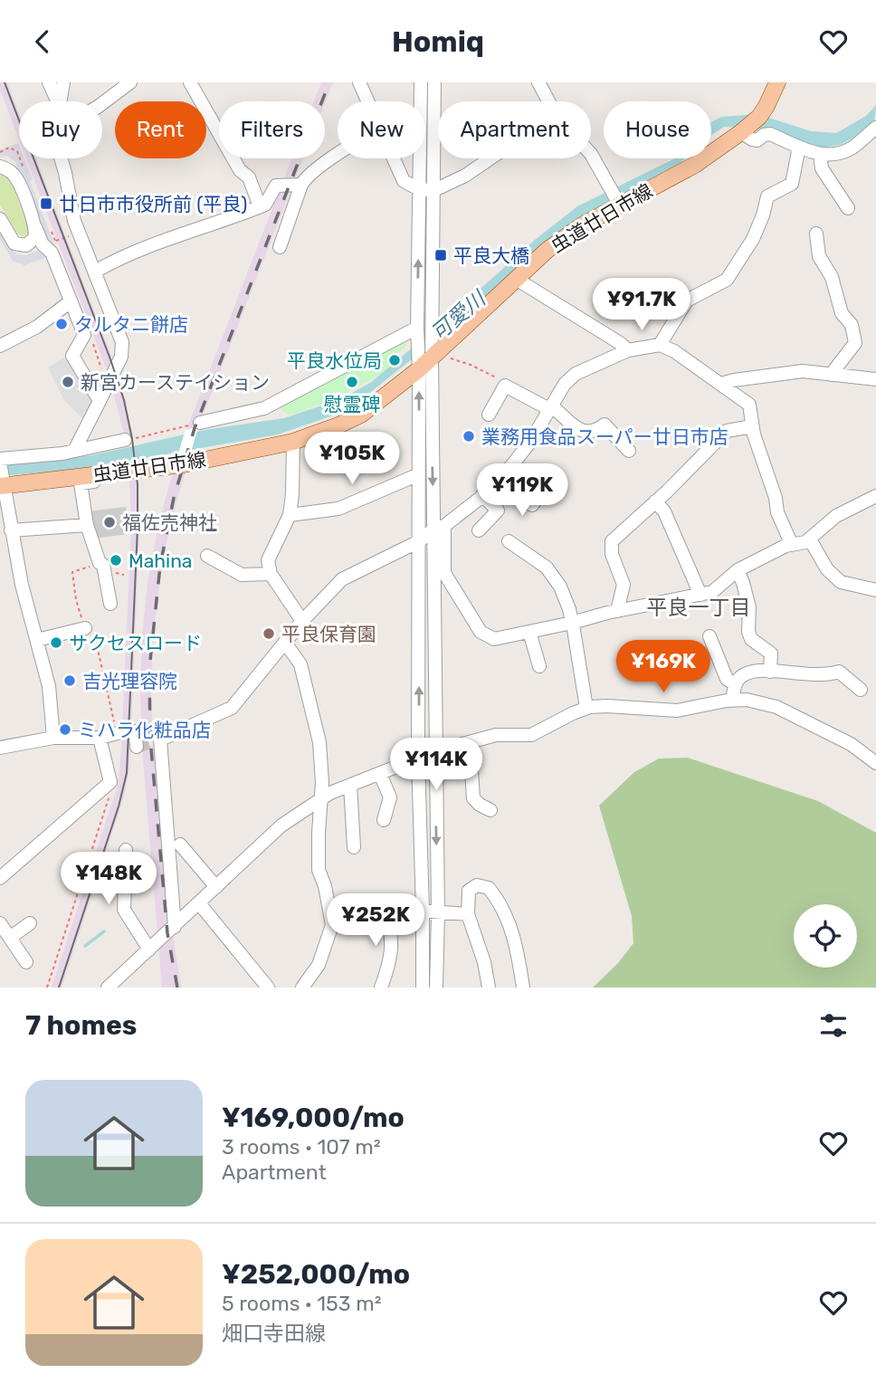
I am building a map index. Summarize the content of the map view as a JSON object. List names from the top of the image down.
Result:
{
  "streets": {
    "main road": ["虫道廿日市線"]
  },
  "districts": ["平良一丁目"],
  "water": ["可愛川"],
  "places": {
    "transit": ["廿日市市役所前 (平良)", "平良大橋"],
    "other": [
      "タルタニ餅店",
      "平良水位局",
      "新宮カーステイション",
      "慰霊碑",
      "業務用食品スーパー廿日市店",
      "福佐売神社",
      "Mahina",
      "平良保育園",
      "サクセスロード",
      "吉光理容院",
      "ミハラ化粧品店"
    ]
  },
  "page": {
    "header": "Homiq",
    "chip": [
      "Buy",
      "Rent",
      "Filters",
      "New",
      "Apartment",
      "House"
    ],
    "price": [
      "¥91.7K",
      "¥105K",
      "¥119K",
      "¥169K",
      "¥114K",
      "¥148K",
      "¥252K"
    ],
    "heading": "7 homes",
    "list": [
      {
        "name": "¥169,000/mo",
        "note": "3 rooms · 107 m² · Apartment"
      },
      {
        "name": "¥252,000/mo",
        "note": "5 rooms · 153 m² · 畑口寺田線"
      }
    ]
  }
}
